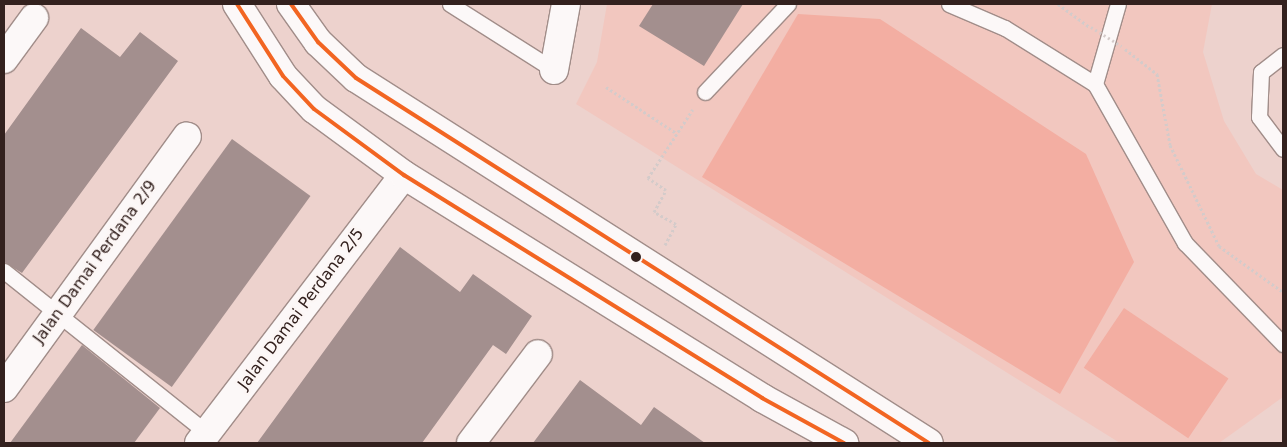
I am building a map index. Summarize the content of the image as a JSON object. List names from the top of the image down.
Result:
{
  "streets": {
    "main road": ["Jalan Damai Perdana 2/9", "Jalan Damai Perdana 2/5"]
  }
}
